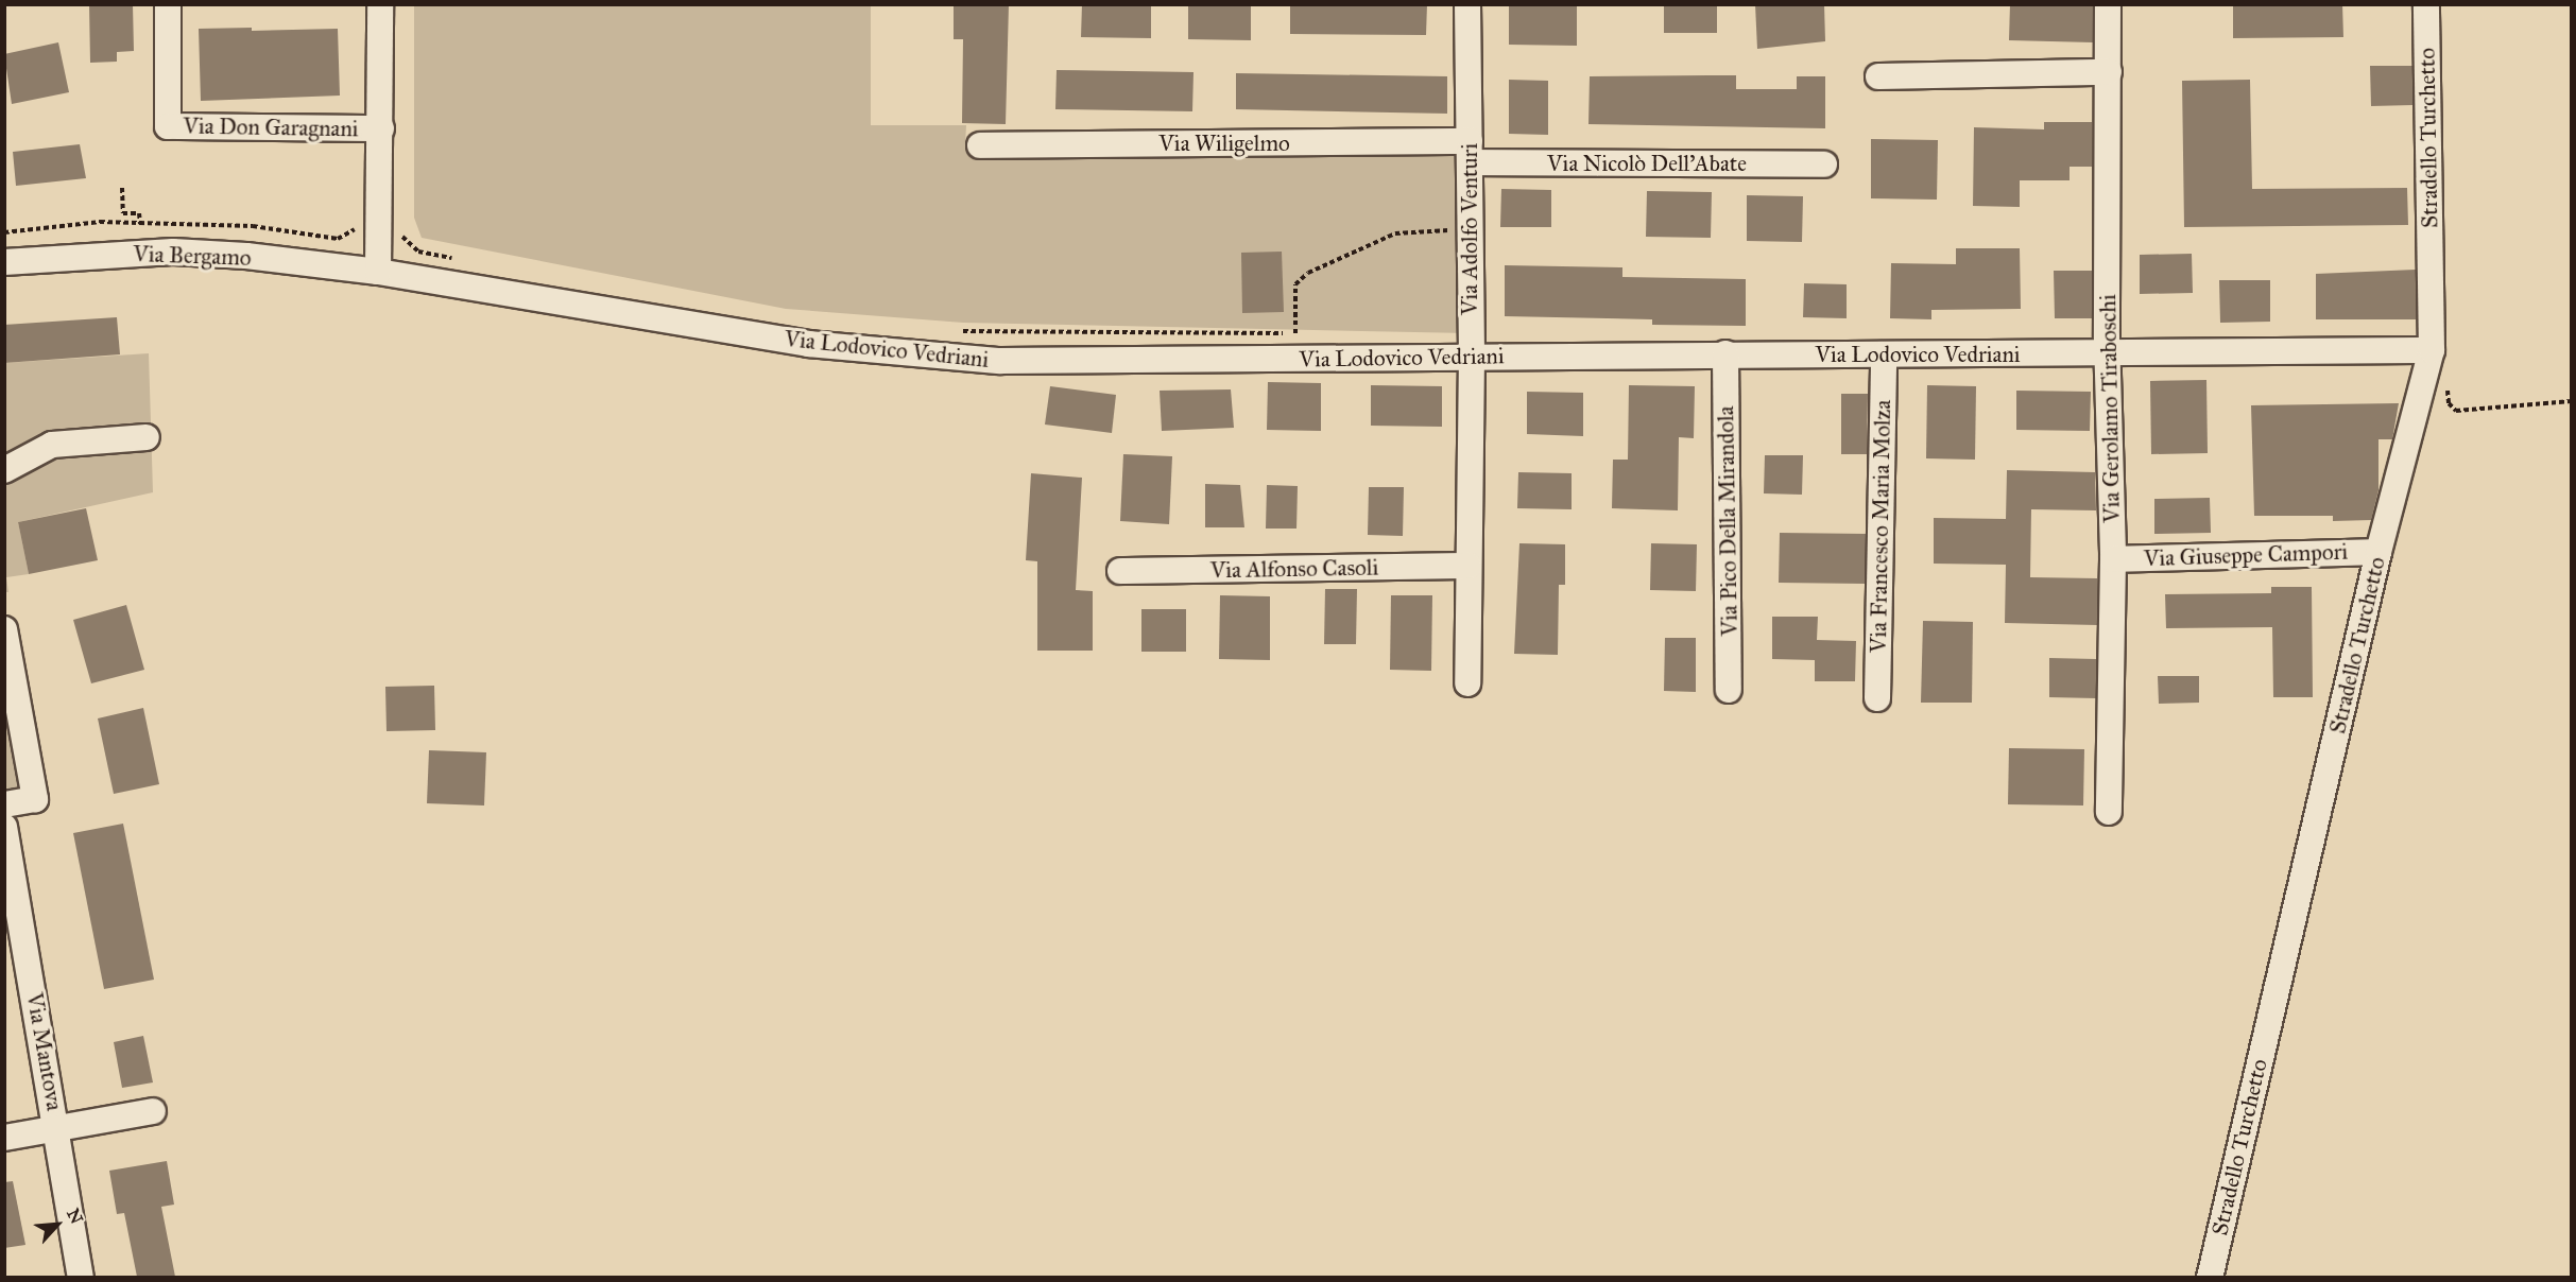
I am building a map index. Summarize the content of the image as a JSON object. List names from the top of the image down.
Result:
{
  "streets": {
    "street": [
      "Via Don Garagnani",
      "Stradello Turchetto",
      "Via Wiligelmo",
      "Via Nicolò Dell'Abate",
      "Via Adolfo Venturi",
      "Via Bergamo",
      "Via Lodovico Vedriani",
      "Via Gerolamo Tiraboschi",
      "Via Pico Della Mirandola",
      "Via Francesco Maria Molza",
      "Via Giuseppe Campori",
      "Via Alfonso Casoli",
      "Via Mantova"
    ]
  },
  "crossings": [
    ["Stradello Turchetto", "Via Lodovico Vedriani"],
    ["Stradello Turchetto", "Via Giuseppe Campori"],
    ["Via Wiligelmo", "Via Nicolò Dell'Abate"],
    ["Via Wiligelmo", "Via Adolfo Venturi"],
    ["Via Nicolò Dell'Abate", "Via Adolfo Venturi"],
    ["Via Adolfo Venturi", "Via Lodovico Vedriani"],
    ["Via Adolfo Venturi", "Via Alfonso Casoli"],
    ["Via Bergamo", "Via Lodovico Vedriani"],
    ["Via Lodovico Vedriani", "Via Gerolamo Tiraboschi"],
    ["Via Lodovico Vedriani", "Via Pico Della Mirandola"],
    ["Via Lodovico Vedriani", "Via Francesco Maria Molza"],
    ["Via Gerolamo Tiraboschi", "Via Giuseppe Campori"]
  ],
  "north": "top right"
}
